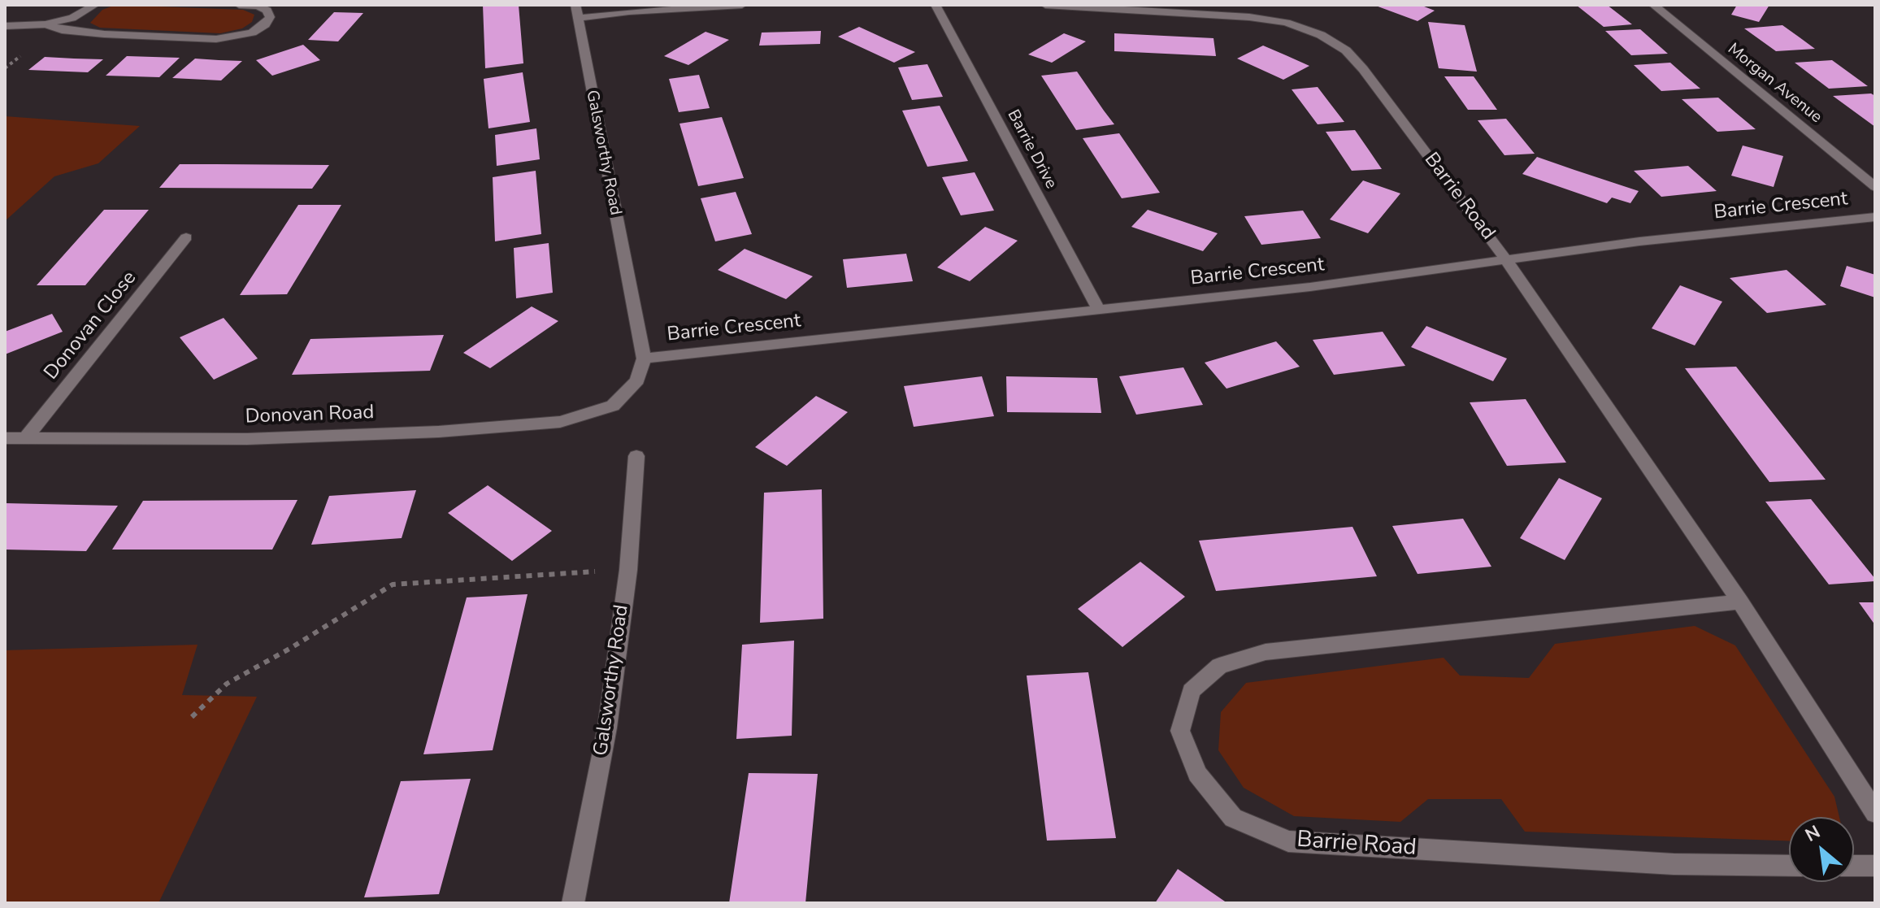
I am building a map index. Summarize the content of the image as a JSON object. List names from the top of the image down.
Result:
{
  "streets": {
    "street": [
      "Morgan Avenue",
      "Barrie Drive",
      "Galsworthy Road",
      "Barrie Road",
      "Barrie Crescent",
      "Donovan Close",
      "Donovan Road"
    ]
  },
  "crossings": [
    ["Barrie Drive", "Barrie Crescent"],
    ["Galsworthy Road", "Barrie Crescent"],
    ["Galsworthy Road", "Donovan Road"],
    ["Barrie Road", "Barrie Crescent"],
    ["Barrie Crescent", "Donovan Road"],
    ["Donovan Close", "Donovan Road"]
  ],
  "north": "top left"
}
